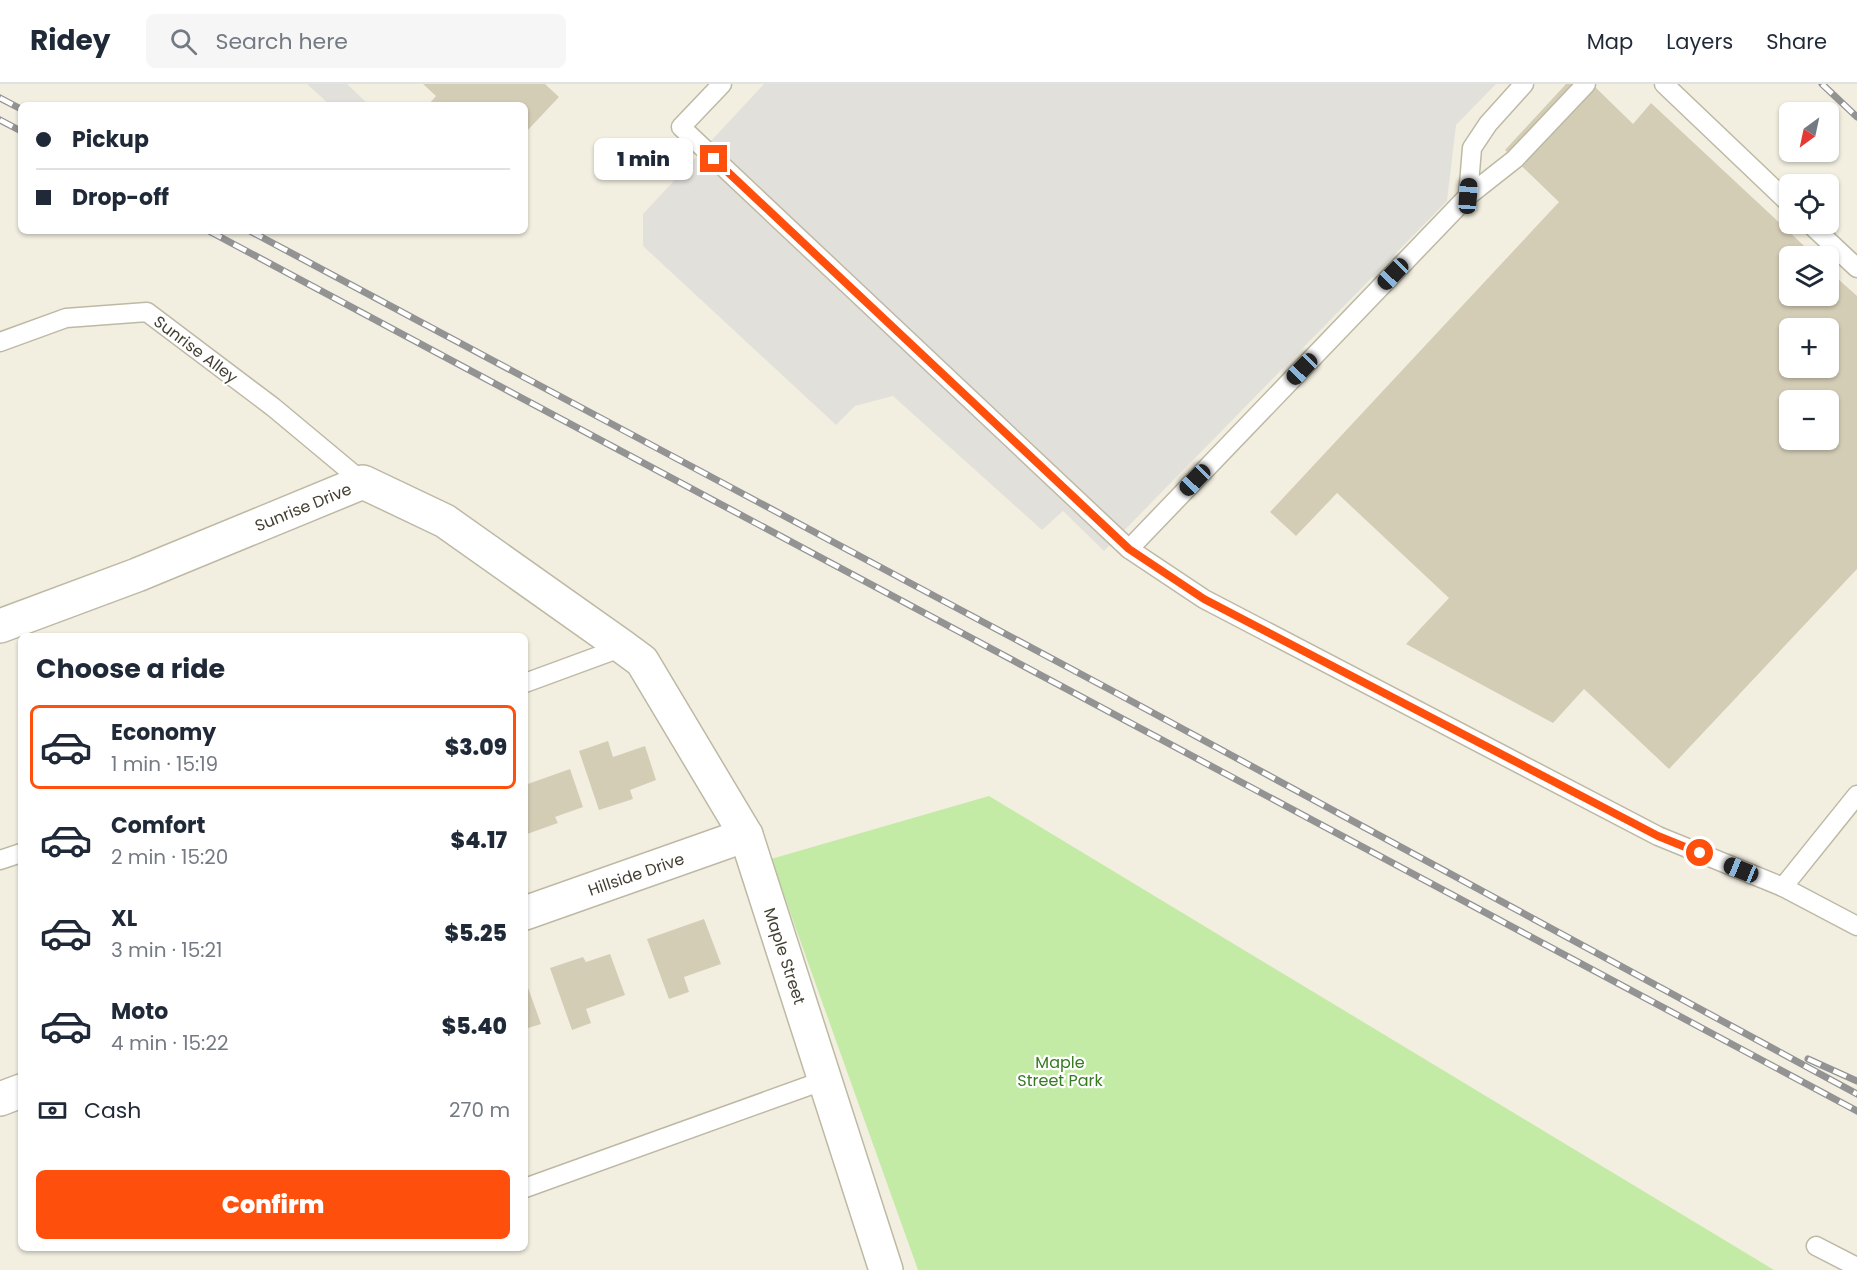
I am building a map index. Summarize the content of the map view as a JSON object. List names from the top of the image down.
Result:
{
  "streets": {
    "street": ["Sunrise Drive", "Hillside Drive", "Maple Street"],
    "lane": ["Sunrise Alley"]
  },
  "crossings": [
    ["Sunrise Alley", "Sunrise Drive"],
    ["Sunrise Drive", "Maple Street"],
    ["Hillside Drive", "Maple Street"]
  ],
  "parks": ["Maple Street Park"],
  "north": "bottom left",
  "page": {
    "header": "Ridey",
    "search": "Search here",
    "nav": ["Map", "Layers", "Share"],
    "map_buttons": ["+", "−"],
    "banner": ["Pickup", "Drop-off"],
    "bubble": "1 min",
    "heading": "Choose a ride",
    "list": [
      {
        "name": "Economy",
        "note": "1 min · 15:19",
        "value": "$3.09"
      },
      {
        "name": "Comfort",
        "note": "2 min · 15:20",
        "value": "$4.17"
      },
      {
        "name": "XL",
        "note": "3 min · 15:21",
        "value": "$5.25"
      },
      {
        "name": "Moto",
        "note": "4 min · 15:22",
        "value": "$5.40"
      }
    ],
    "pay": ["Cash", "270 m"],
    "buttons": "Confirm"
  }
}
